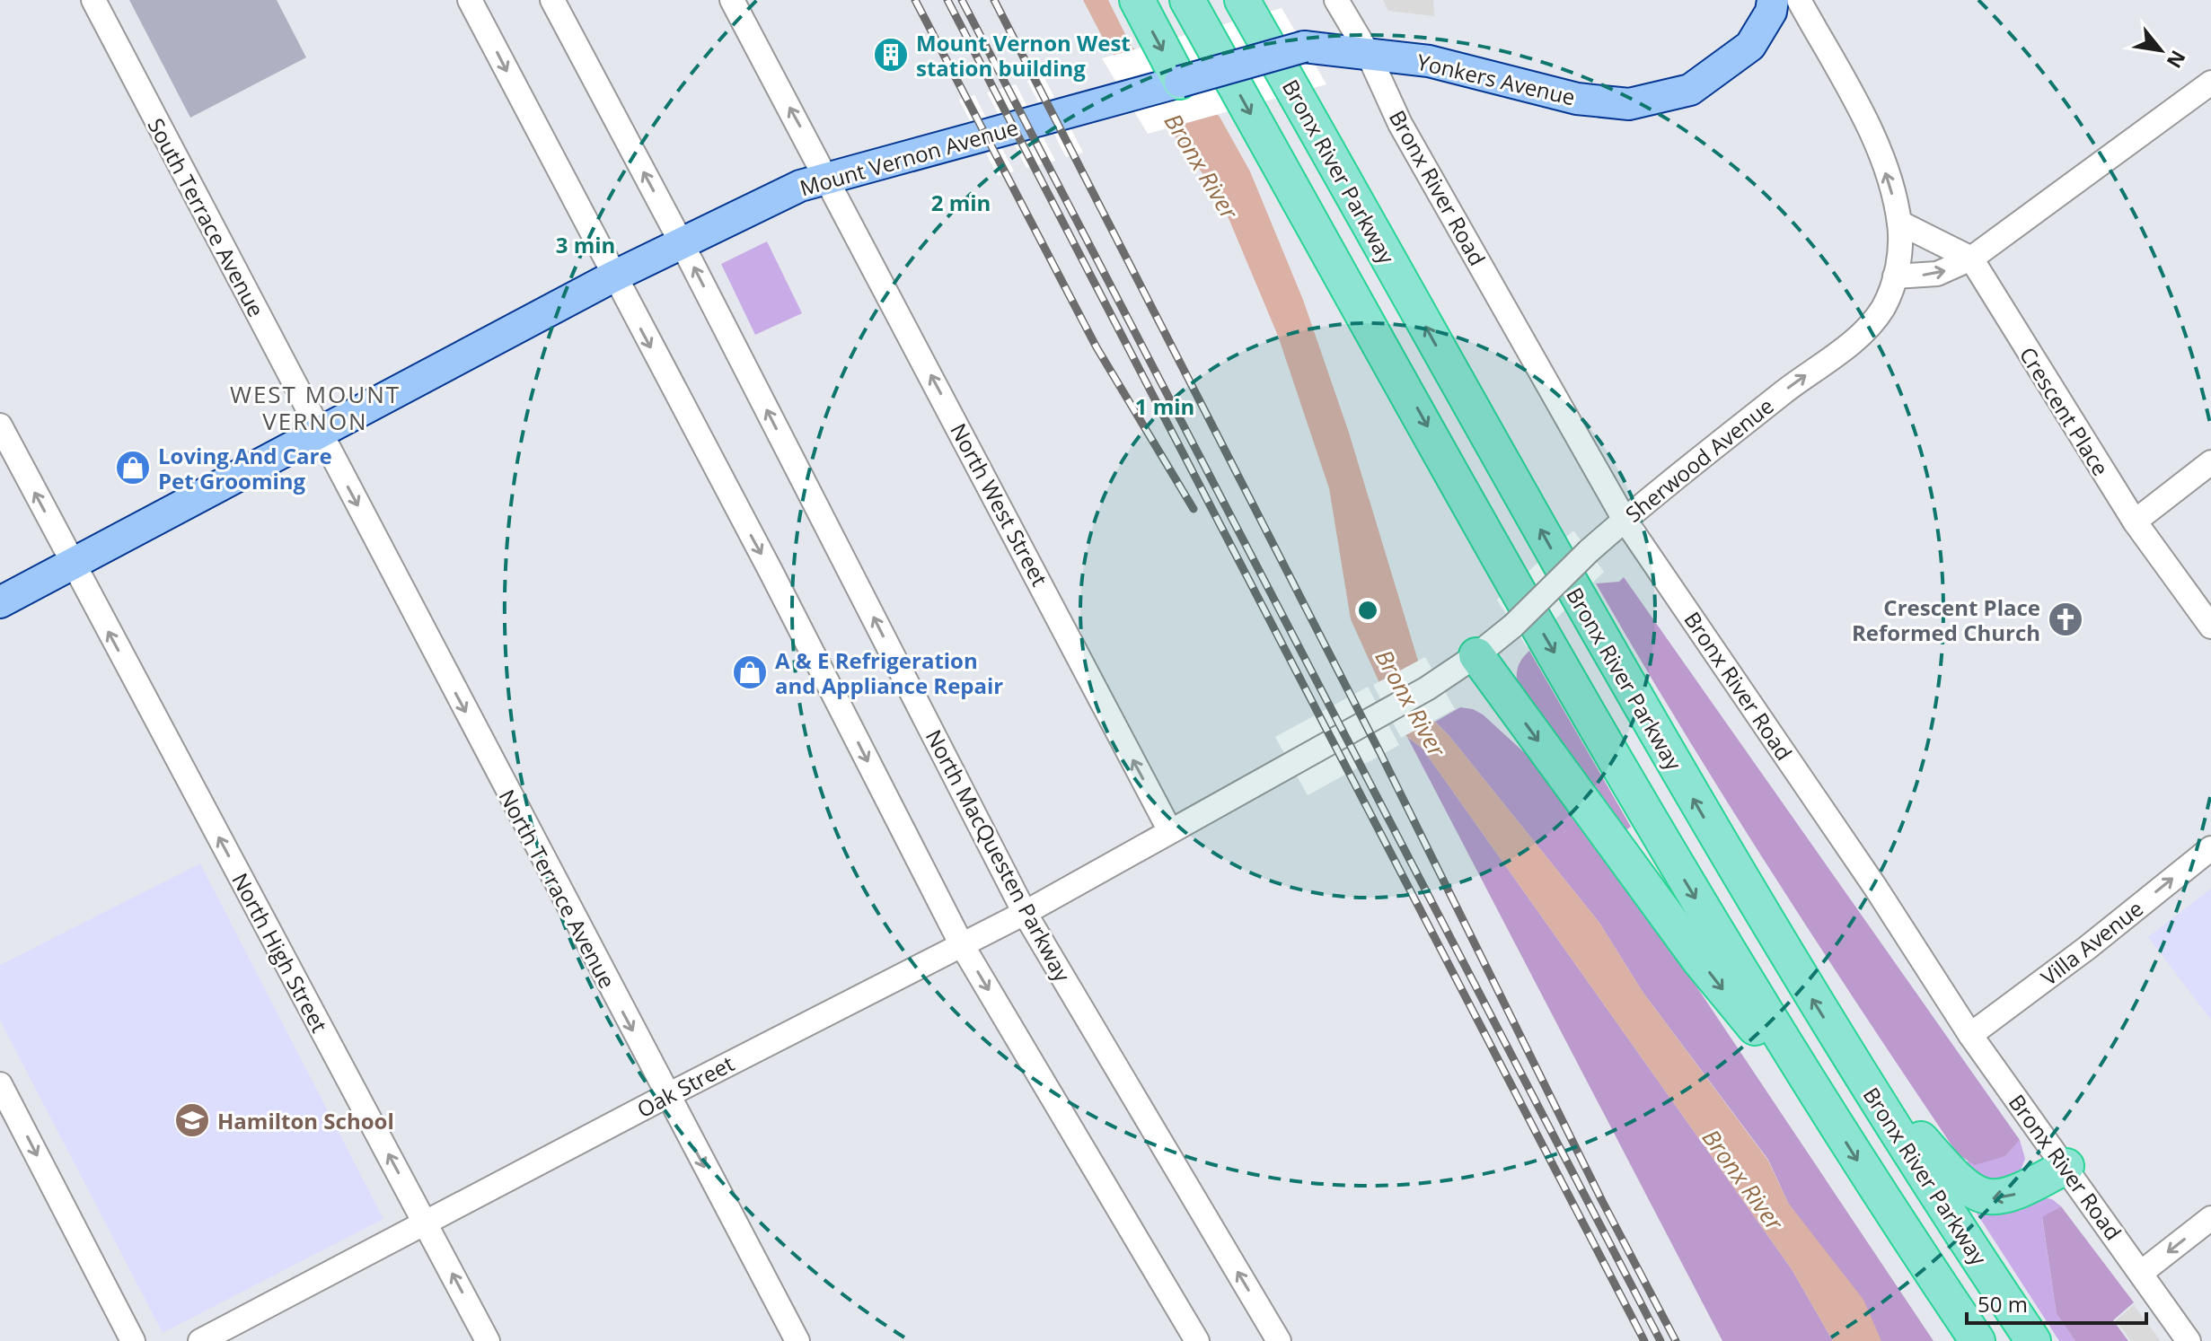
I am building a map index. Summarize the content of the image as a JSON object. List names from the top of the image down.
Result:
{
  "streets": {
    "highway": ["Bronx River Parkway"],
    "main road": ["Yonkers Avenue", "Mount Vernon Avenue"],
    "street": [
      "Bronx River Road",
      "South Terrace Avenue",
      "Crescent Place",
      "Sherwood Avenue",
      "North West Street",
      "North MacQuesten Parkway",
      "North Terrace Avenue",
      "Villa Avenue",
      "North High Street",
      "Oak Street"
    ]
  },
  "crossings": [
    ["Yonkers Avenue", "Mount Vernon Avenue"],
    ["Yonkers Avenue", "Bronx River Road"],
    ["Mount Vernon Avenue", "South Terrace Avenue"],
    ["Mount Vernon Avenue", "North West Street"],
    ["Mount Vernon Avenue", "North MacQuesten Parkway"],
    ["Mount Vernon Avenue", "North Terrace Avenue"],
    ["Mount Vernon Avenue", "North High Street"],
    ["Bronx River Road", "Sherwood Avenue"],
    ["Bronx River Road", "Villa Avenue"],
    ["South Terrace Avenue", "North Terrace Avenue"],
    ["Sherwood Avenue", "North West Street"],
    ["Sherwood Avenue", "Oak Street"],
    ["North West Street", "Oak Street"],
    ["North MacQuesten Parkway", "Oak Street"],
    ["North Terrace Avenue", "Oak Street"],
    ["North High Street", "Oak Street"]
  ],
  "one_way": [
    "Sherwood Avenue",
    "North West Street",
    "North Terrace Avenue",
    "Villa Avenue",
    "North High Street"
  ],
  "districts": ["WEST MOUNT VERNON"],
  "water": ["Bronx River"],
  "places": {
    "building": ["Mount Vernon West station building"],
    "shop": ["Loving And Care Pet Grooming", "A & E Refrigeration and Appliance Repair"],
    "church": ["Crescent Place Reformed Church"],
    "school or university": ["Hamilton School"]
  },
  "scale_bar": "50 m",
  "north": "bottom right",
  "rings": ["2 min", "3 min", "1 min"]
}
